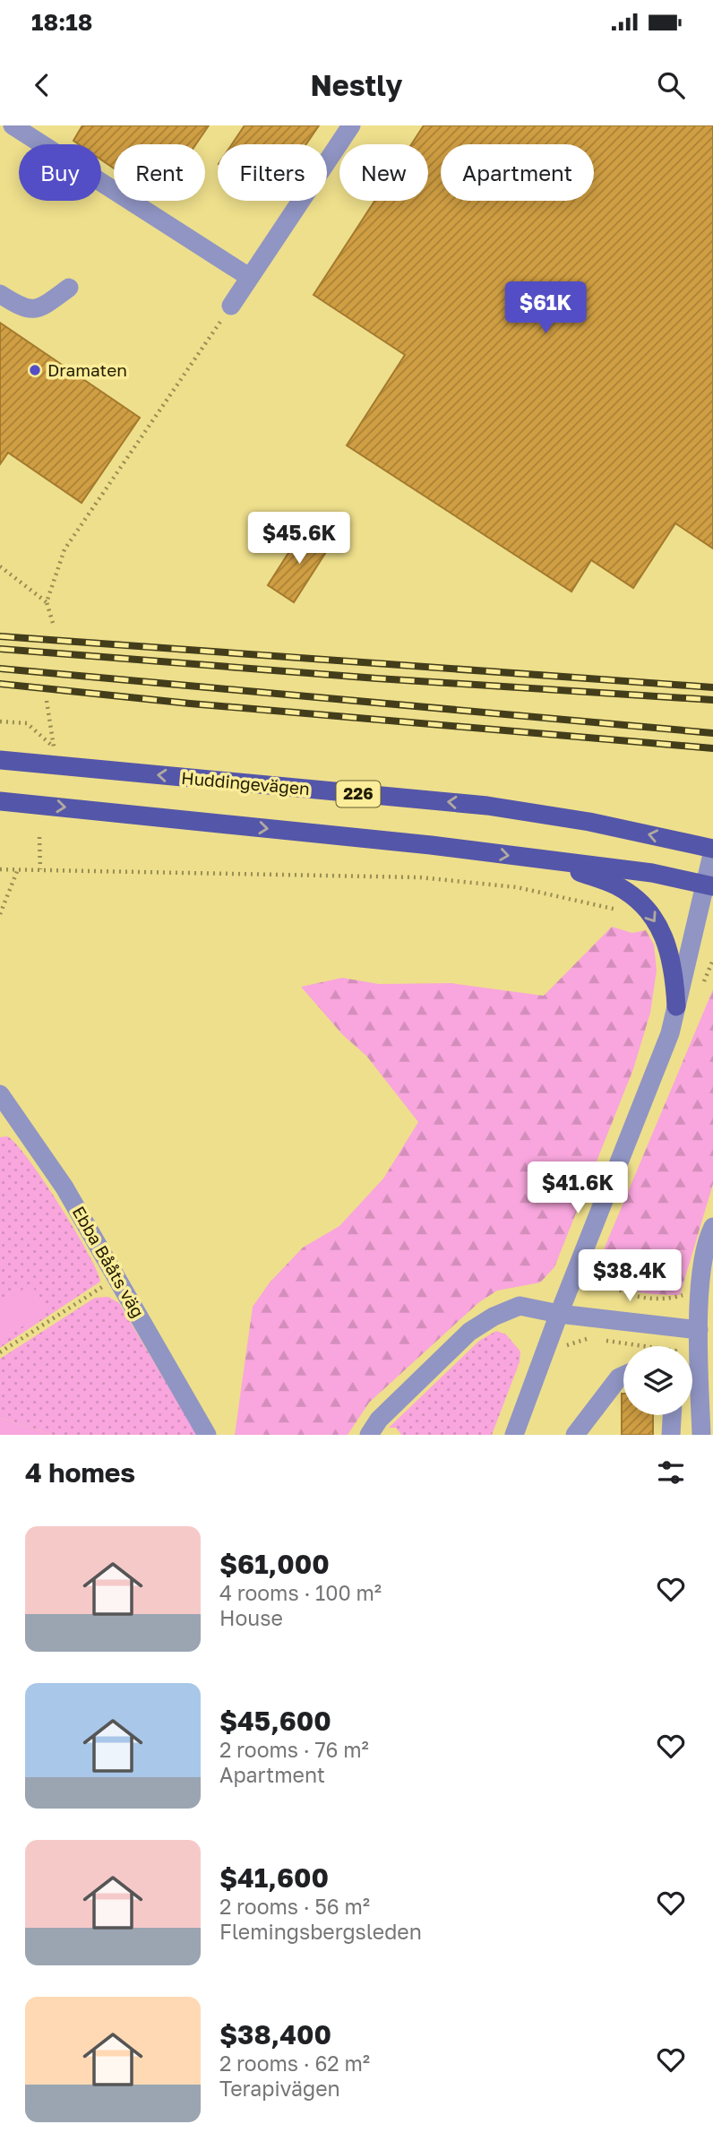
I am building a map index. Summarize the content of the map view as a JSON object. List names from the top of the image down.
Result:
{
  "streets": {
    "main road": ["Huddingevägen", "226"],
    "street": ["Ebba Bååts väg"]
  },
  "places": ["Dramaten"],
  "page": {
    "status": "18:18",
    "header": "Nestly",
    "chip": [
      "Buy",
      "Rent",
      "Filters",
      "New",
      "Apartment"
    ],
    "price": [
      "$61K",
      "$45.6K",
      "$41.6K",
      "$38.4K"
    ],
    "heading": "4 homes",
    "list": [
      {
        "name": "$61,000",
        "note": "4 rooms · 100 m² · House"
      },
      {
        "name": "$45,600",
        "note": "2 rooms · 76 m² · Apartment"
      },
      {
        "name": "$41,600",
        "note": "2 rooms · 56 m² · Flemingsbergsleden"
      },
      {
        "name": "$38,400",
        "note": "2 rooms · 62 m² · Terapivägen"
      }
    ]
  }
}
